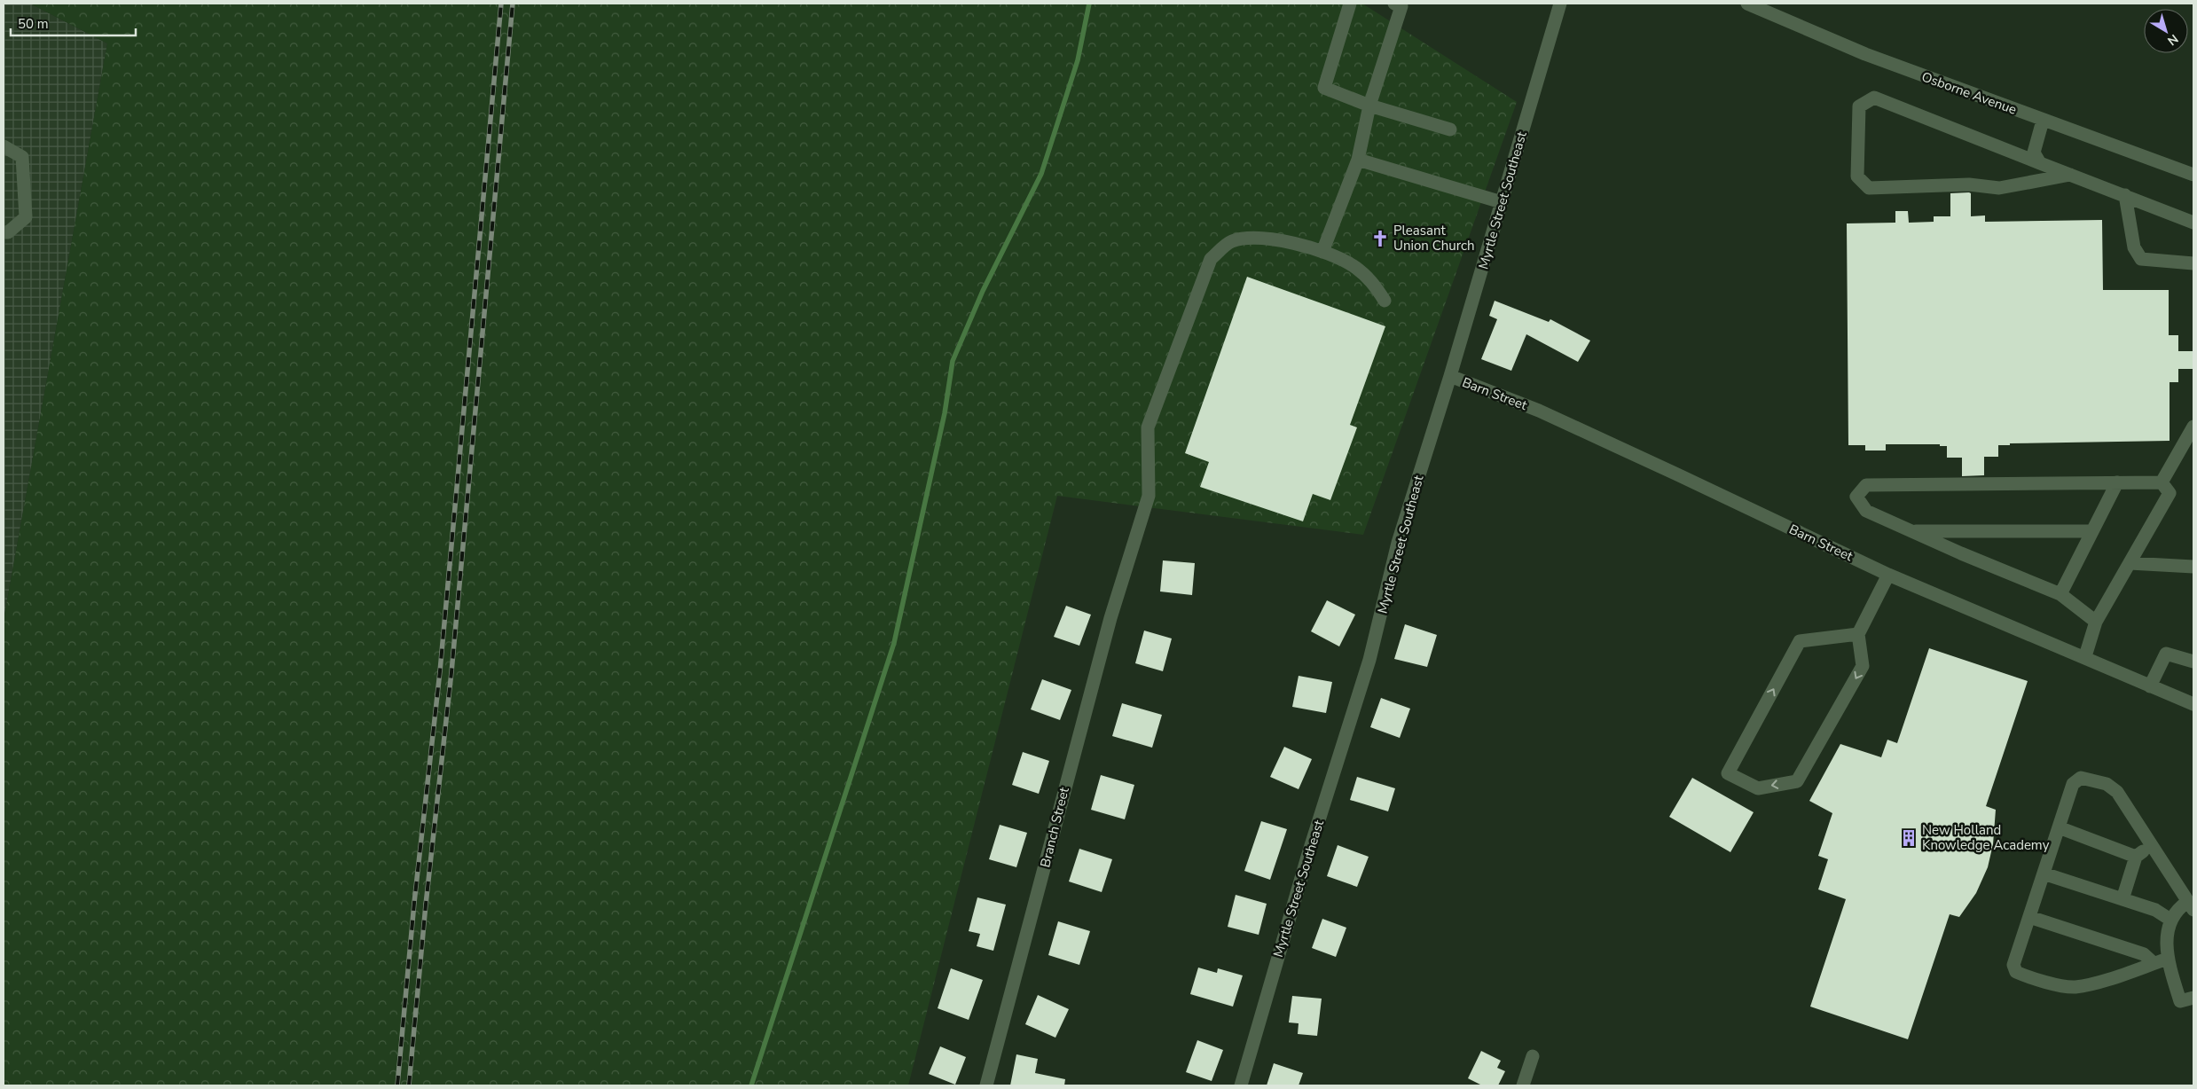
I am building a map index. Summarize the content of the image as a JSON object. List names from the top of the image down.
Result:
{
  "streets": {
    "street": [
      "Osborne Avenue",
      "Myrtle Street Southeast",
      "Barn Street",
      "Branch Street"
    ]
  },
  "crossings": [
    ["Myrtle Street Southeast", "Barn Street"]
  ],
  "places": {
    "church": ["Pleasant Union Church"],
    "building": ["New Holland Knowledge Academy"]
  },
  "scale_bar": "50 m",
  "north": "bottom right"
}
